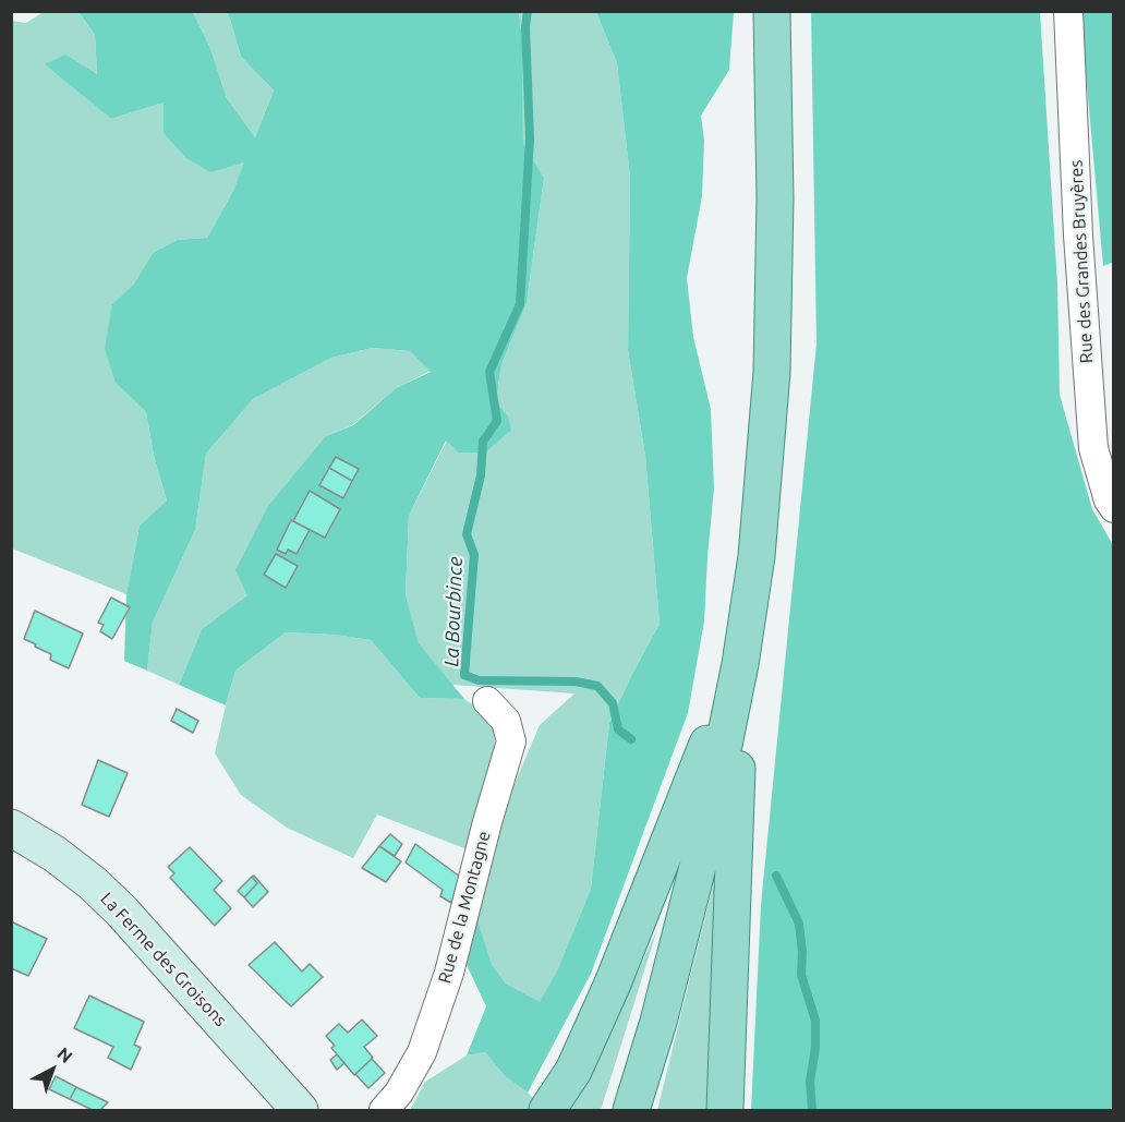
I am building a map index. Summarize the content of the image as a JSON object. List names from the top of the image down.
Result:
{
  "streets": {
    "main road": ["La Ferme des Groisons"],
    "street": ["Rue des Grandes Bruyères", "Rue de la Montagne"]
  },
  "water": ["La Bourbince"],
  "north": "top right"
}
